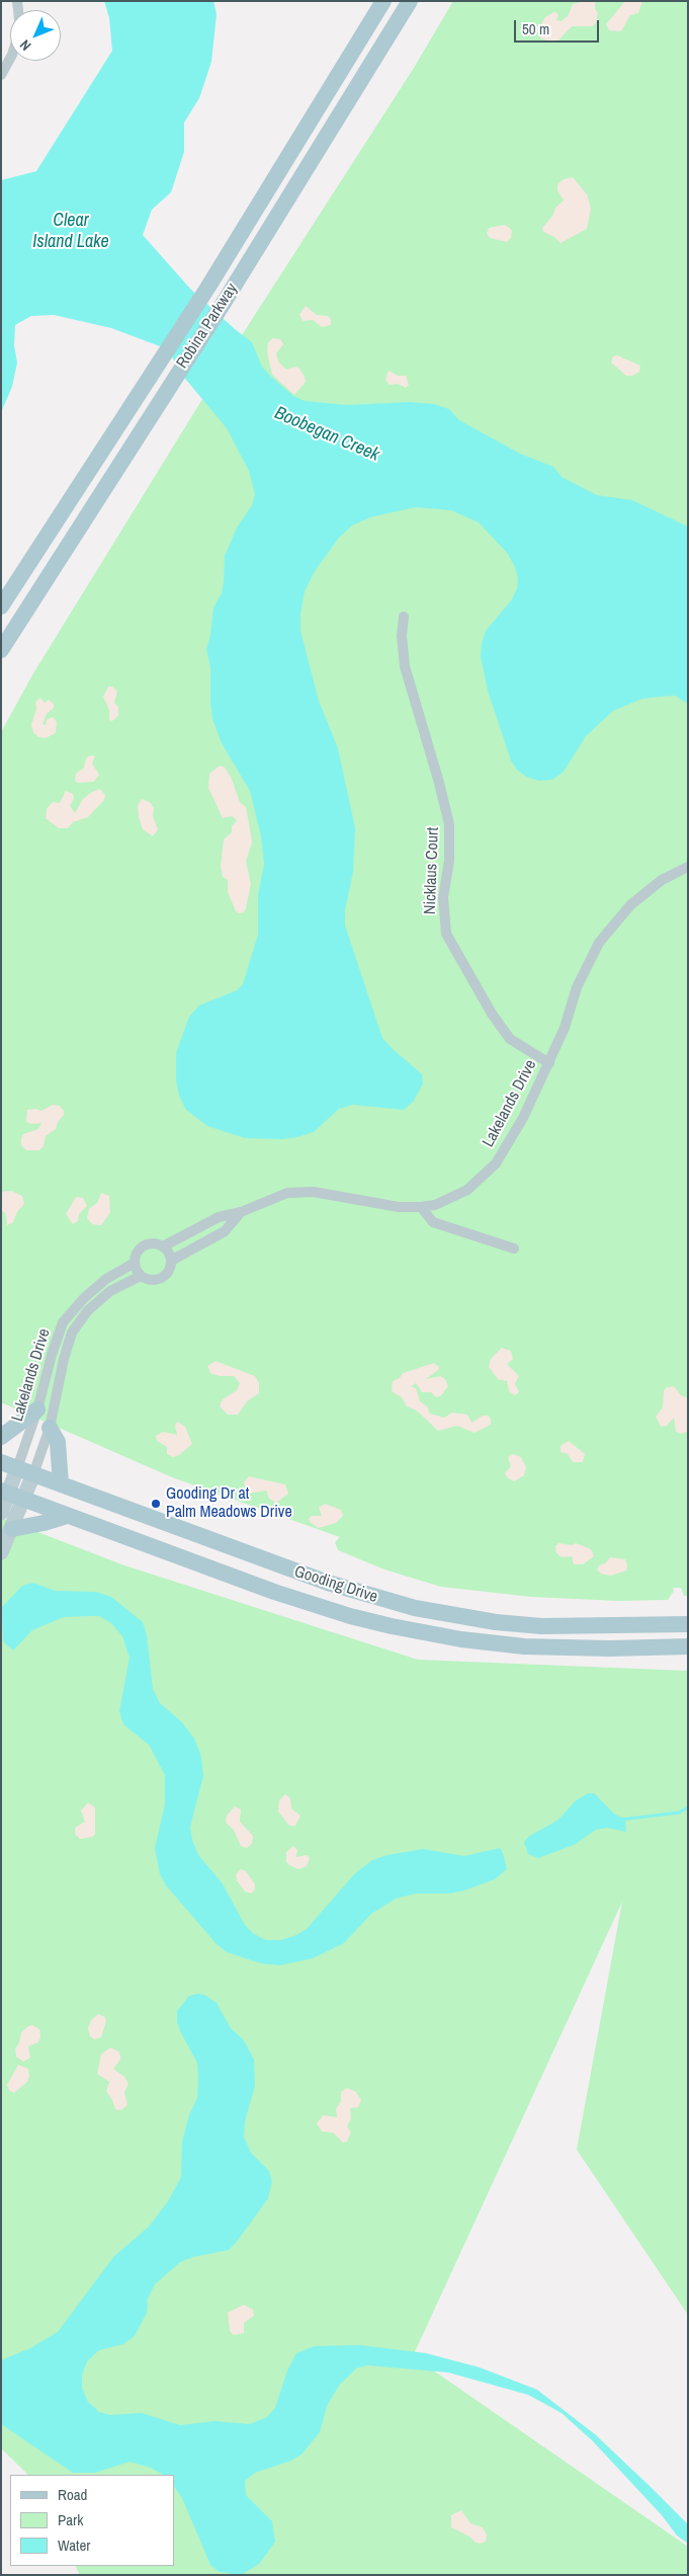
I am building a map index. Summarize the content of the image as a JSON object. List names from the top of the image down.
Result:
{
  "streets": {
    "main road": ["Robina Parkway", "Gooding Drive"],
    "street": ["Nicklaus Court", "Lakelands Drive"]
  },
  "crossings": [
    ["Nicklaus Court", "Lakelands Drive"],
    ["Lakelands Drive", "Gooding Drive"]
  ],
  "water": ["Clear Island Lake", "Boobegan Creek"],
  "places": ["Gooding Dr at Palm Meadows Drive"],
  "legend": ["Road", "Park", "Water"],
  "scale_bar": "50 m",
  "north": "bottom left"
}
